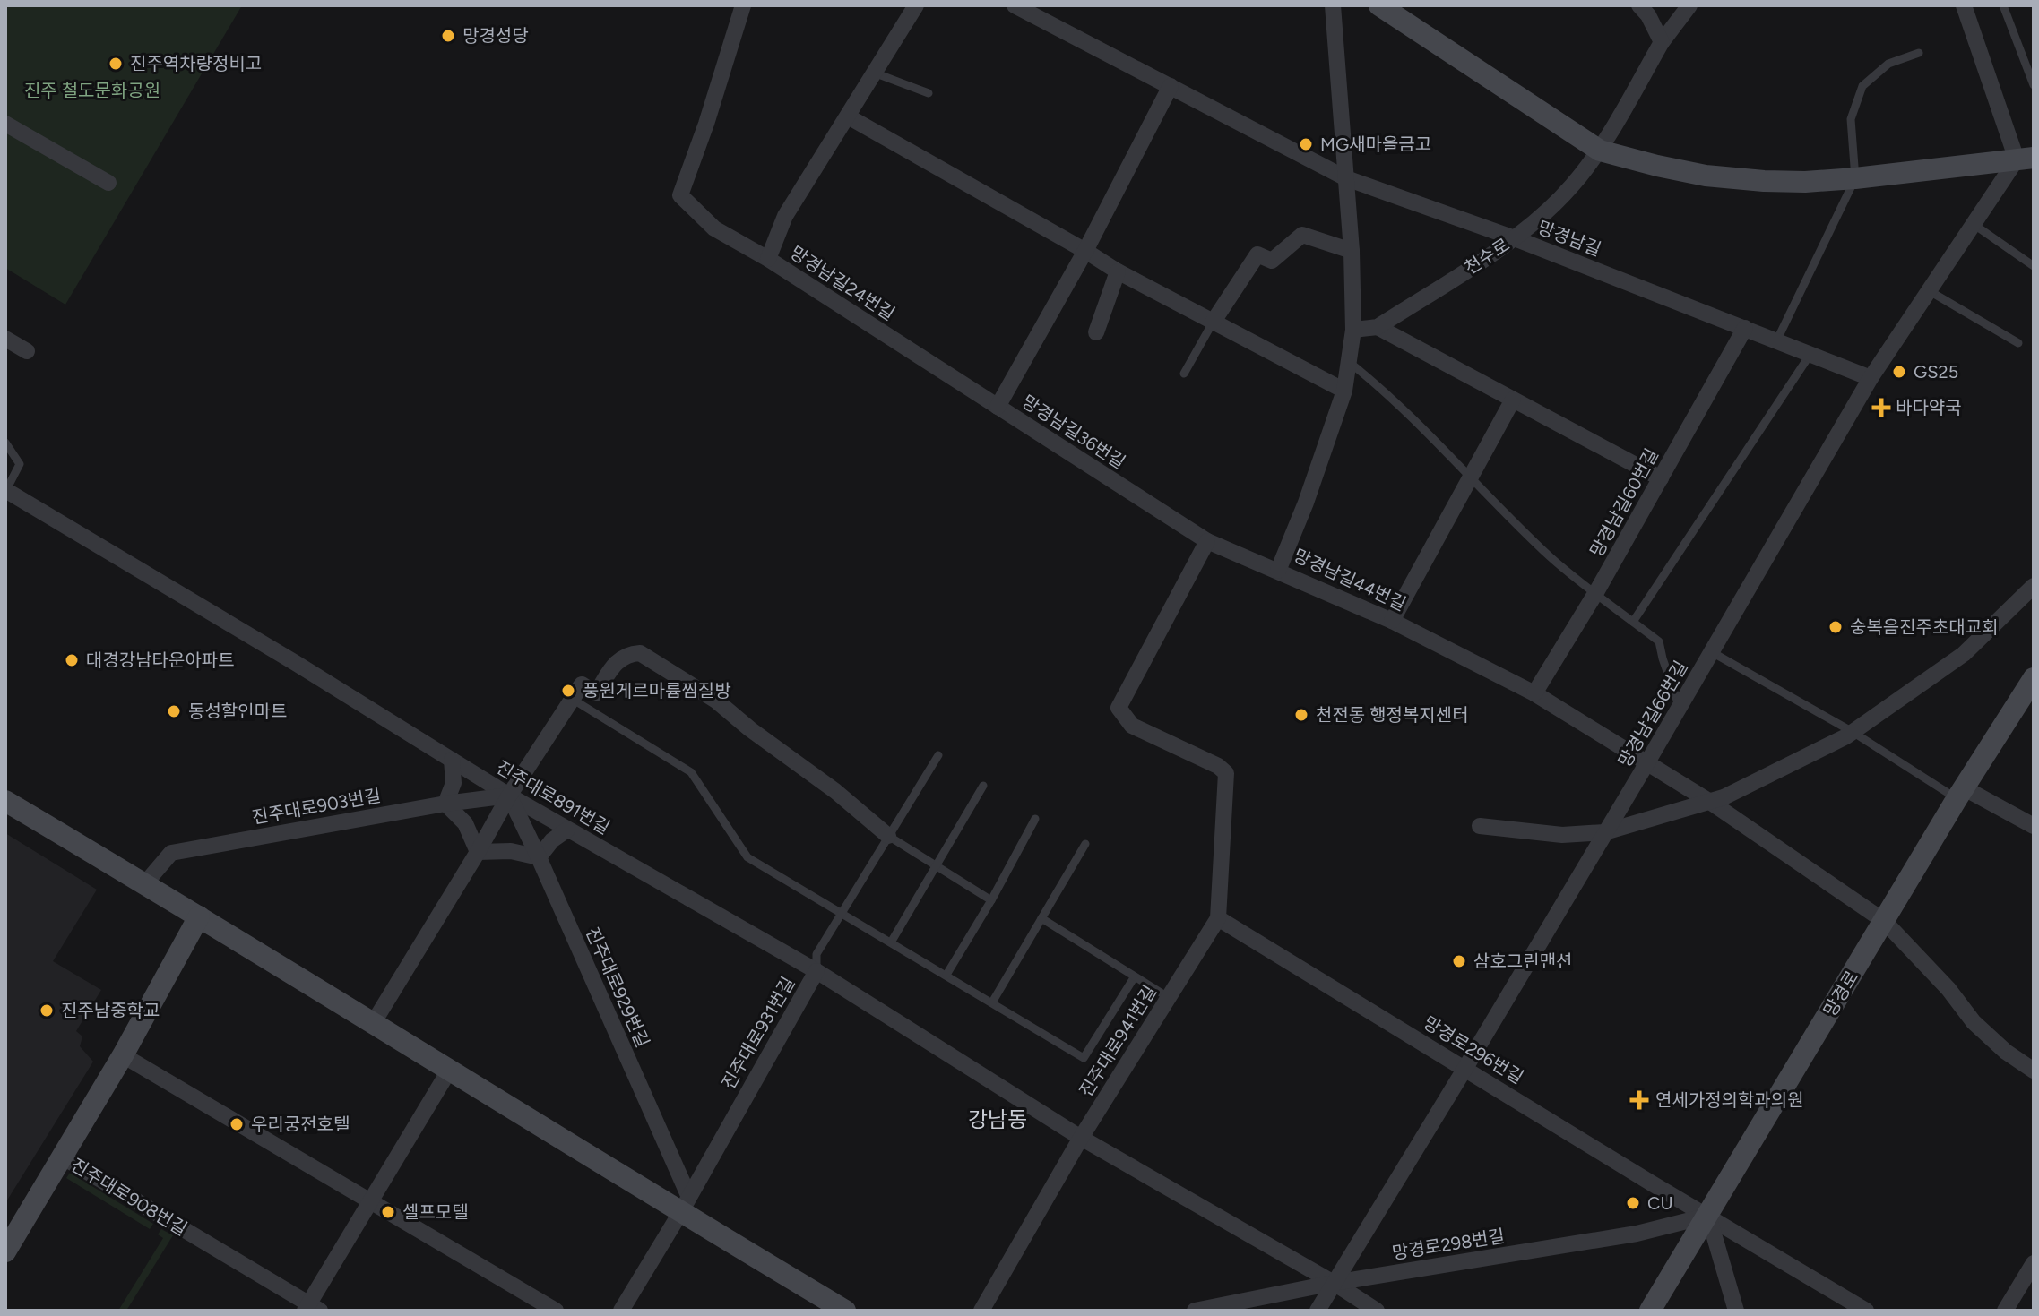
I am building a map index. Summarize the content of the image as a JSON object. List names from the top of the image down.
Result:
{
  "streets": {
    "street": [
      "망경남길",
      "천수로",
      "망경남길24번길",
      "망경남길36번길",
      "망경남길60번길",
      "망경남길44번길",
      "망경남길66번길",
      "진주대로891번길",
      "진주대로903번길",
      "진주대로929번길",
      "망경로",
      "진주대로931번길",
      "진주대로941번길",
      "망경로296번길",
      "진주대로908번길",
      "망경로298번길"
    ]
  },
  "crossings": [
    ["망경남길", "천수로"],
    ["망경남길", "망경남길36번길"],
    ["망경남길", "망경남길60번길"],
    ["망경남길", "망경남길44번길"],
    ["망경남길", "망경남길66번길"],
    ["천수로", "망경남길44번길"],
    ["망경남길24번길", "망경남길36번길"],
    ["망경남길36번길", "망경남길44번길"],
    ["망경남길36번길", "진주대로941번길"],
    ["망경남길60번길", "망경남길44번길"],
    ["망경남길44번길", "망경남길66번길"],
    ["망경남길44번길", "망경로"],
    ["망경남길66번길", "진주대로891번길"],
    ["망경남길66번길", "망경로296번길"],
    ["망경남길66번길", "망경로298번길"],
    ["진주대로891번길", "진주대로903번길"],
    ["진주대로891번길", "진주대로929번길"],
    ["진주대로891번길", "진주대로931번길"],
    ["진주대로891번길", "진주대로941번길"],
    ["진주대로891번길", "망경로298번길"],
    ["진주대로903번길", "진주대로929번길"],
    ["진주대로929번길", "진주대로931번길"],
    ["망경로", "망경로296번길"],
    ["망경로", "망경로298번길"],
    ["진주대로941번길", "망경로296번길"],
    ["망경로296번길", "망경로298번길"]
  ],
  "districts": ["강남동"],
  "parks": ["진주 철도문화공원"],
  "places": {
    "other": [
      "망경성당",
      "진주역차량정비고",
      "MG새마을금고",
      "GS25",
      "숭복음진주초대교회",
      "대경강남타운아파트",
      "풍원게르마륨찜질방",
      "동성할인마트",
      "천전동 행정복지센터",
      "삼호그린맨션",
      "진주남중학교",
      "우리궁전호텔",
      "CU",
      "셀프모텔"
    ],
    "health": ["바다약국", "연세가정의학과의원"]
  }
}
